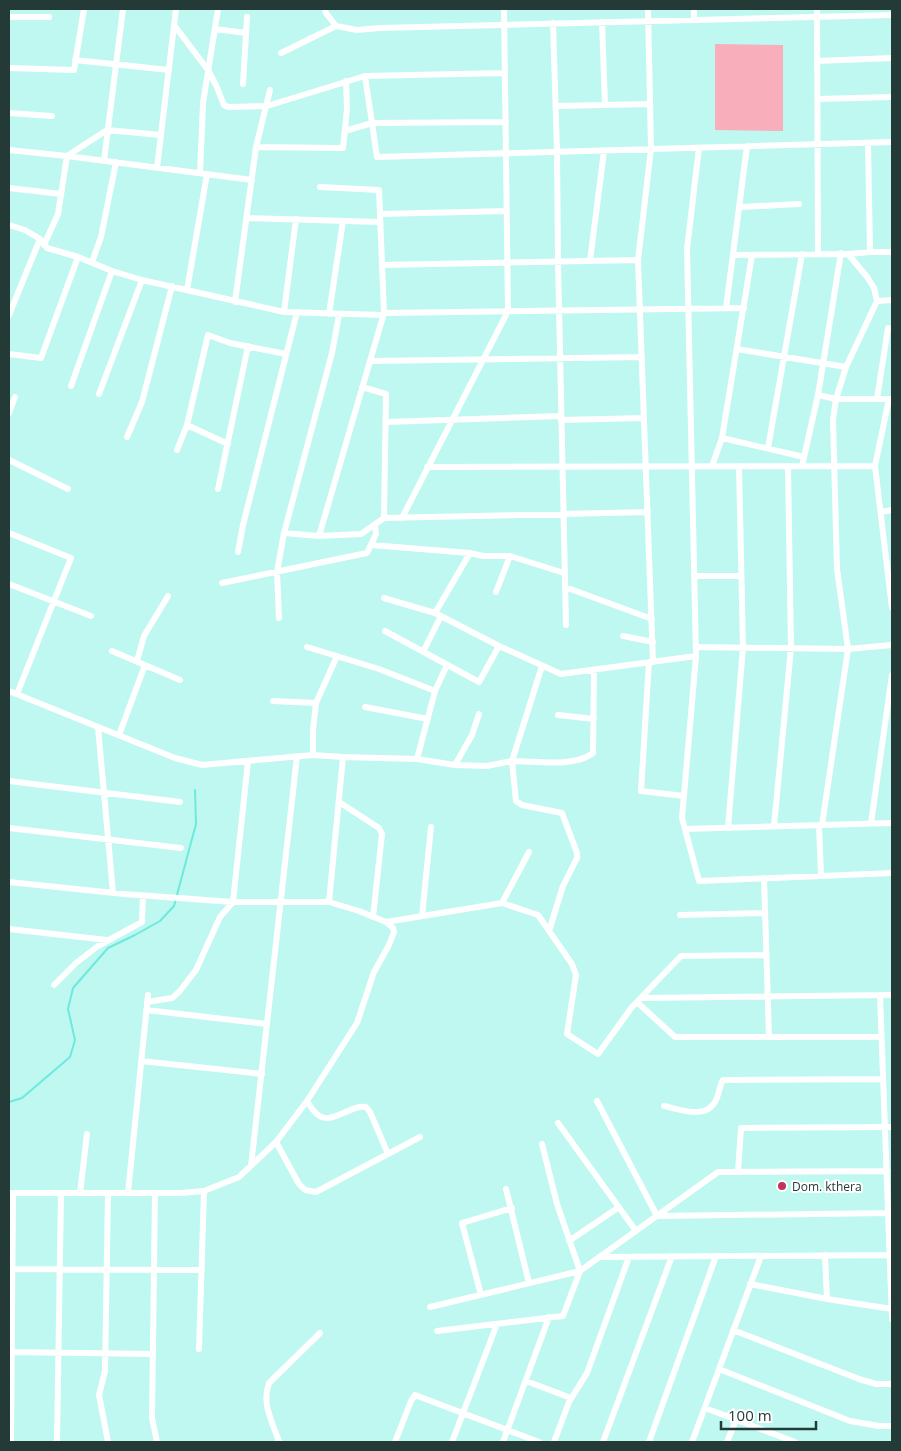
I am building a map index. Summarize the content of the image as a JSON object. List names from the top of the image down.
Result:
{
  "places": ["Dom. kthera"],
  "scale_bar": "100 m"
}
